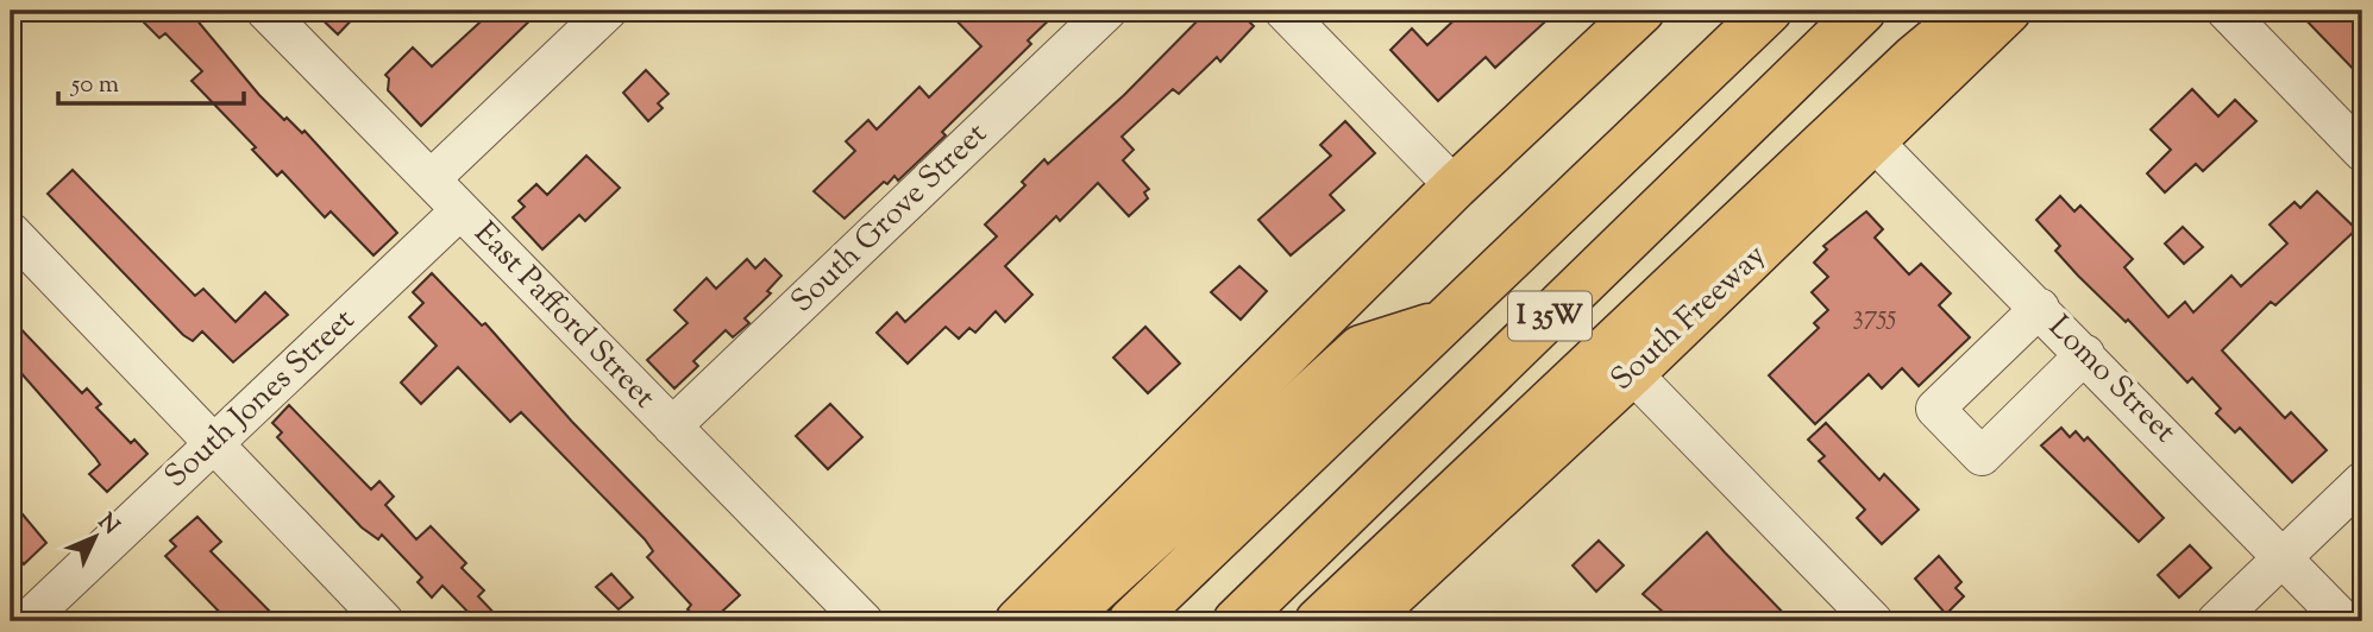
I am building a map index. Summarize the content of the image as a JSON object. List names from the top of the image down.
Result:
{
  "streets": {
    "main road": ["I 35W", "South Freeway"],
    "street": [
      "South Grove Street",
      "East Pafford Street",
      "Lomo Street",
      "South Jones Street"
    ]
  },
  "crossings": [
    ["South Grove Street", "East Pafford Street"],
    ["East Pafford Street", "South Jones Street"],
    ["South Freeway", "Lomo Street"]
  ],
  "house_numbers": ["3755"],
  "scale_bar": "50 m",
  "north": "top right"
}
